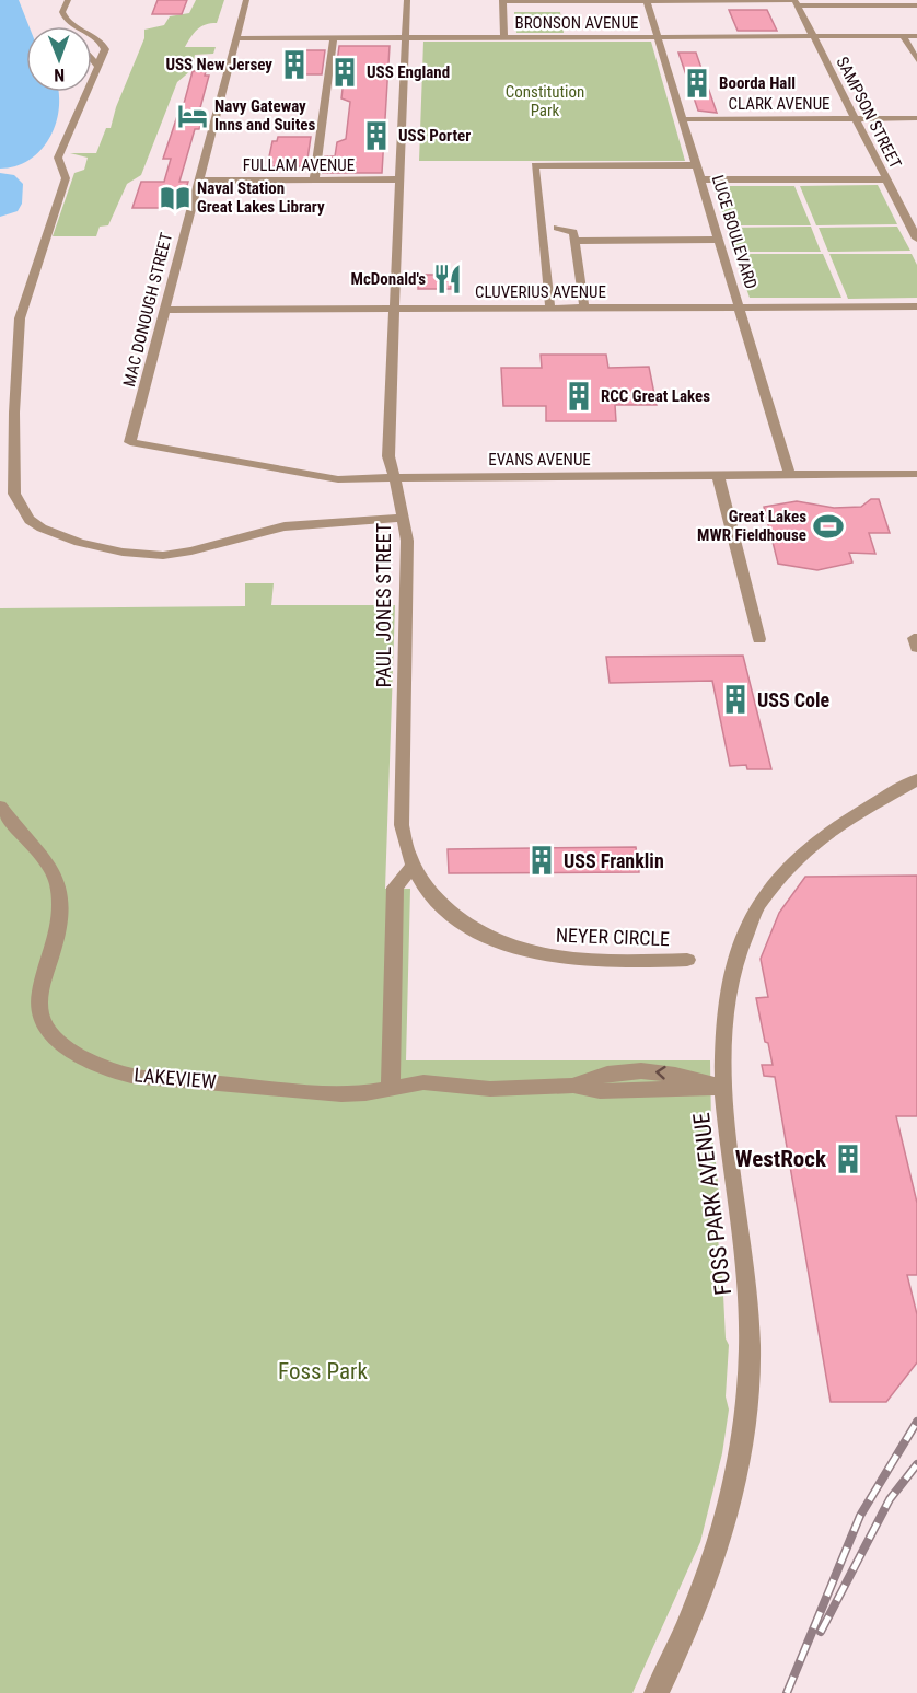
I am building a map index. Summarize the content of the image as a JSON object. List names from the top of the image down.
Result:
{
  "streets": {
    "street": [
      "BRONSON AVENUE",
      "CLARK AVENUE",
      "SAMPSON STREET",
      "FULLAM AVENUE",
      "LUCE BOULEVARD",
      "CLUVERIUS AVENUE",
      "MAC DONOUGH STREET",
      "EVANS AVENUE",
      "PAUL JONES STREET",
      "NEYER CIRCLE",
      "LAKEVIEW",
      "FOSS PARK AVENUE"
    ]
  },
  "crossings": [
    ["BRONSON AVENUE", "SAMPSON STREET"],
    ["BRONSON AVENUE", "LUCE BOULEVARD"],
    ["BRONSON AVENUE", "MAC DONOUGH STREET"],
    ["BRONSON AVENUE", "PAUL JONES STREET"],
    ["CLARK AVENUE", "SAMPSON STREET"],
    ["CLARK AVENUE", "LUCE BOULEVARD"],
    ["FULLAM AVENUE", "MAC DONOUGH STREET"],
    ["FULLAM AVENUE", "PAUL JONES STREET"],
    ["LUCE BOULEVARD", "CLUVERIUS AVENUE"],
    ["LUCE BOULEVARD", "EVANS AVENUE"],
    ["CLUVERIUS AVENUE", "MAC DONOUGH STREET"],
    ["CLUVERIUS AVENUE", "PAUL JONES STREET"],
    ["MAC DONOUGH STREET", "EVANS AVENUE"],
    ["EVANS AVENUE", "PAUL JONES STREET"],
    ["PAUL JONES STREET", "NEYER CIRCLE"],
    ["LAKEVIEW", "FOSS PARK AVENUE"]
  ],
  "parks": ["Constitution Park", "Foss Park"],
  "places": {
    "building": [
      "USS New Jersey",
      "USS England",
      "Boorda Hall",
      "USS Porter",
      "RCC Great Lakes",
      "USS Cole",
      "USS Franklin",
      "WestRock"
    ],
    "hotel": ["Navy Gateway Inns and Suites"],
    "library": ["Naval Station Great Lakes Library"],
    "restaurant": ["McDonald's"],
    "sports": ["Great Lakes MWR Fieldhouse"]
  },
  "north": "bottom"
}
